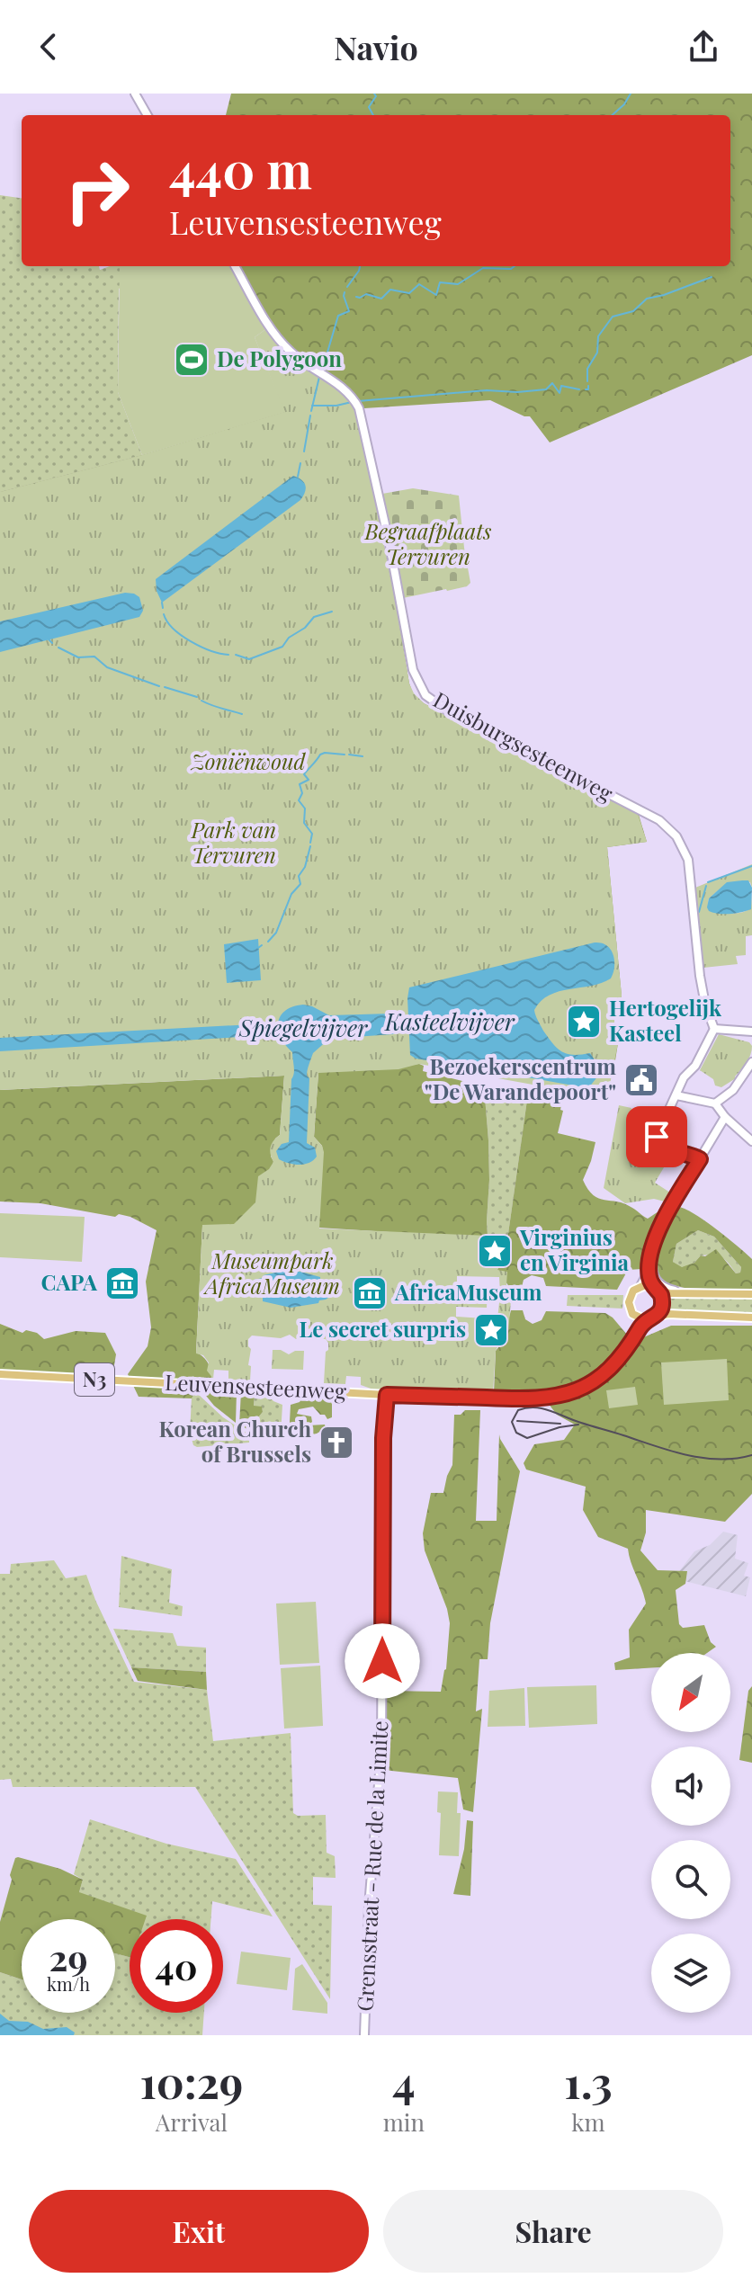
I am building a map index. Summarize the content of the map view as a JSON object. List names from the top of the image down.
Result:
{
  "streets": {
    "main road": ["N3", "Leuvensesteenweg"],
    "street": ["Duisburgsesteenweg", "Grensstraat - Rue de la Limite"]
  },
  "crossings": [
    ["N3", "Leuvensesteenweg"],
    ["Leuvensesteenweg", "Grensstraat - Rue de la Limite"]
  ],
  "water": ["Kasteelvijver", "Spiegelvijver"],
  "parks": [
    "Begraafplaats Tervuren",
    "Zoniënwoud",
    "Park van Tervuren",
    "Museumpark AfricaMuseum"
  ],
  "places": {
    "sports": ["De Polygoon"],
    "place": ["Hertogelijk Kasteel", "Virginius en Virginia", "Le secret surpris"],
    "public building": ["Bezoekerscentrum \"De Warandepoort\""],
    "museum": ["CAPA", "AfricaMuseum"],
    "church": ["Korean Church of Brussels"]
  },
  "north": "bottom left",
  "page": {
    "header": "Navio",
    "turn": ["440 m", "Leuvensesteenweg"],
    "speed": "29 km/h",
    "limit": "40",
    "eta": [
      "10:29",
      "Arrival",
      "4",
      "min",
      "1.3",
      "km"
    ],
    "buttons": ["Exit", "Share"]
  }
}
